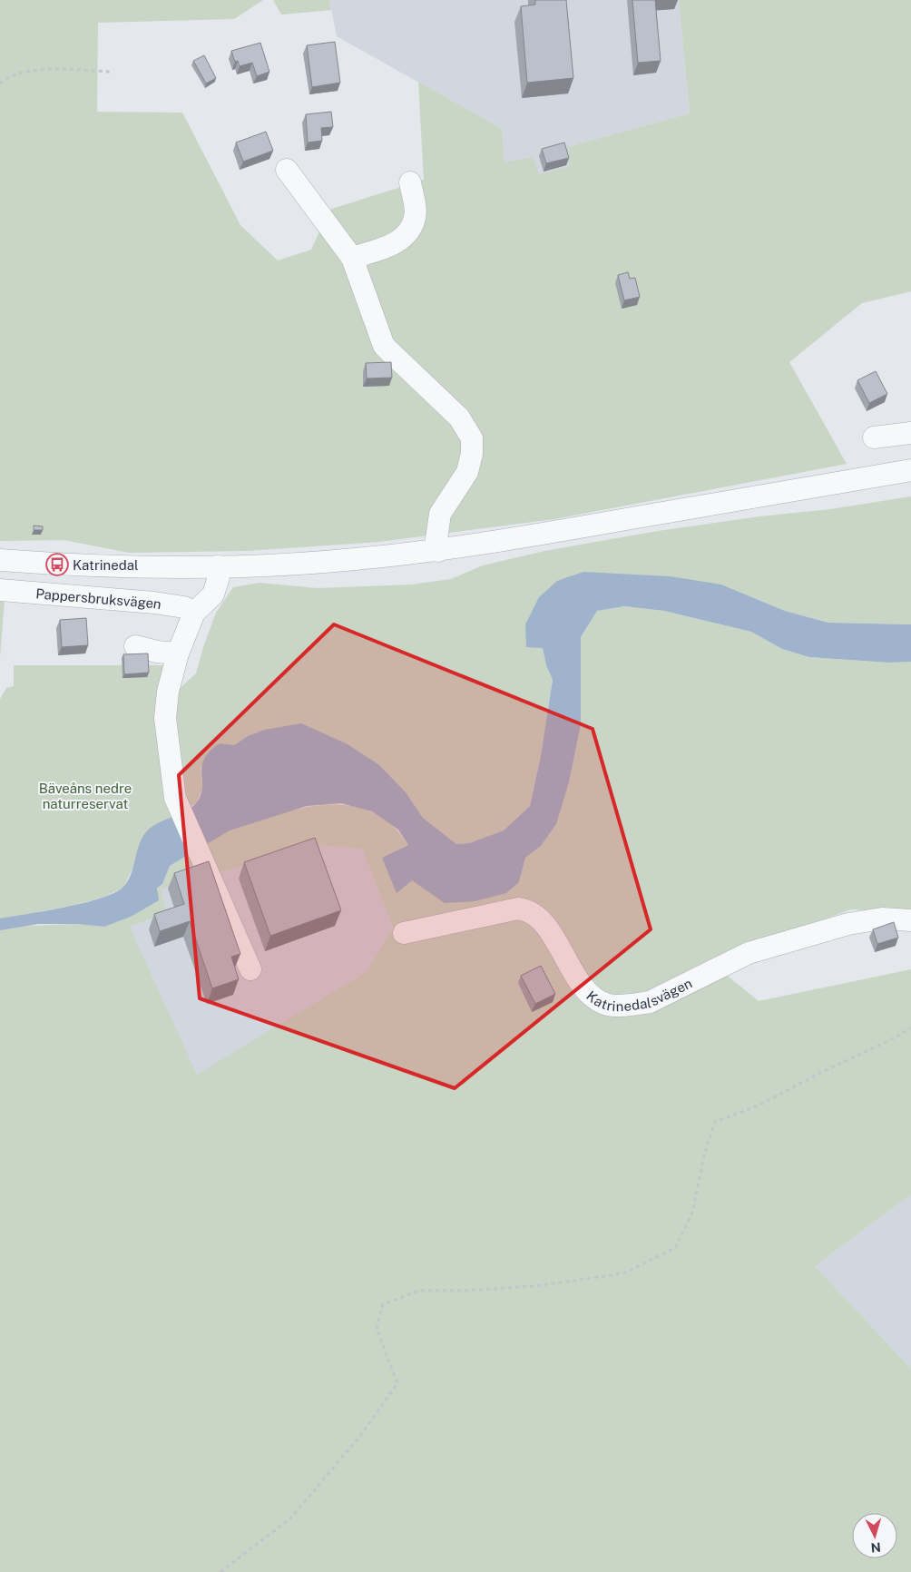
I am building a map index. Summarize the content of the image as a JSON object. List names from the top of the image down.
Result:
{
  "streets": {
    "street": ["Pappersbruksvägen", "Katrinedalsvägen"]
  },
  "parks": ["Bäveåns nedre naturreservat"],
  "places": {
    "bus stop": ["Katrinedal"]
  },
  "north": "bottom"
}
